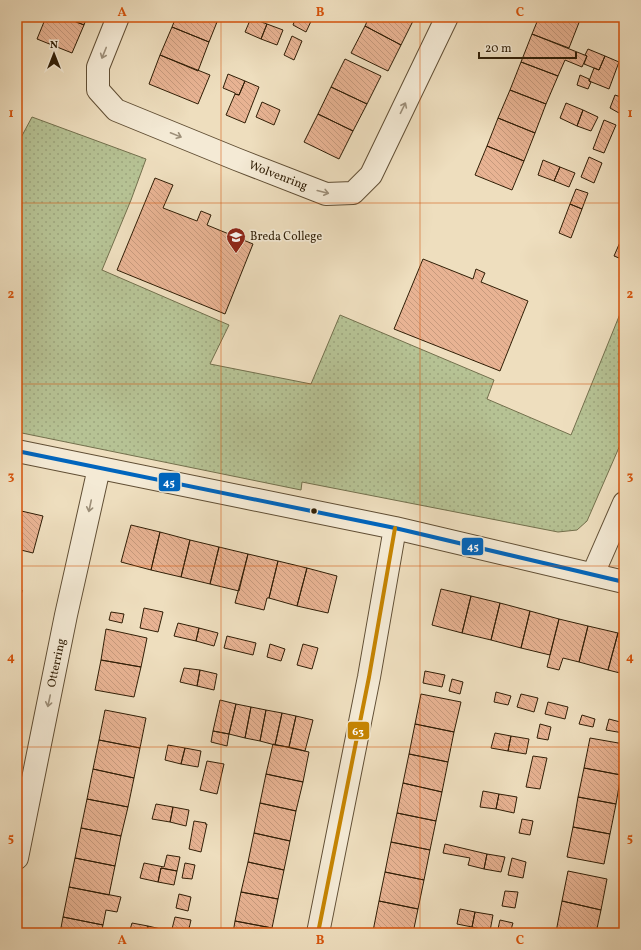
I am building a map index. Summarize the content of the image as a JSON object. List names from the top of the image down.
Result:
{
  "streets": {
    "street": ["Wolvenring", "Otterring"]
  },
  "one_way": ["Otterring"],
  "places": {
    "school or university": ["Breda College"]
  },
  "lines": ["transit line 45", "transit line 63"],
  "scale_bar": "20 m",
  "north": "top",
  "grid": {
    "columns": ["A", "B", "C"],
    "rows": [
      "1",
      "2",
      "3",
      "4",
      "5"
    ]
  }
}
